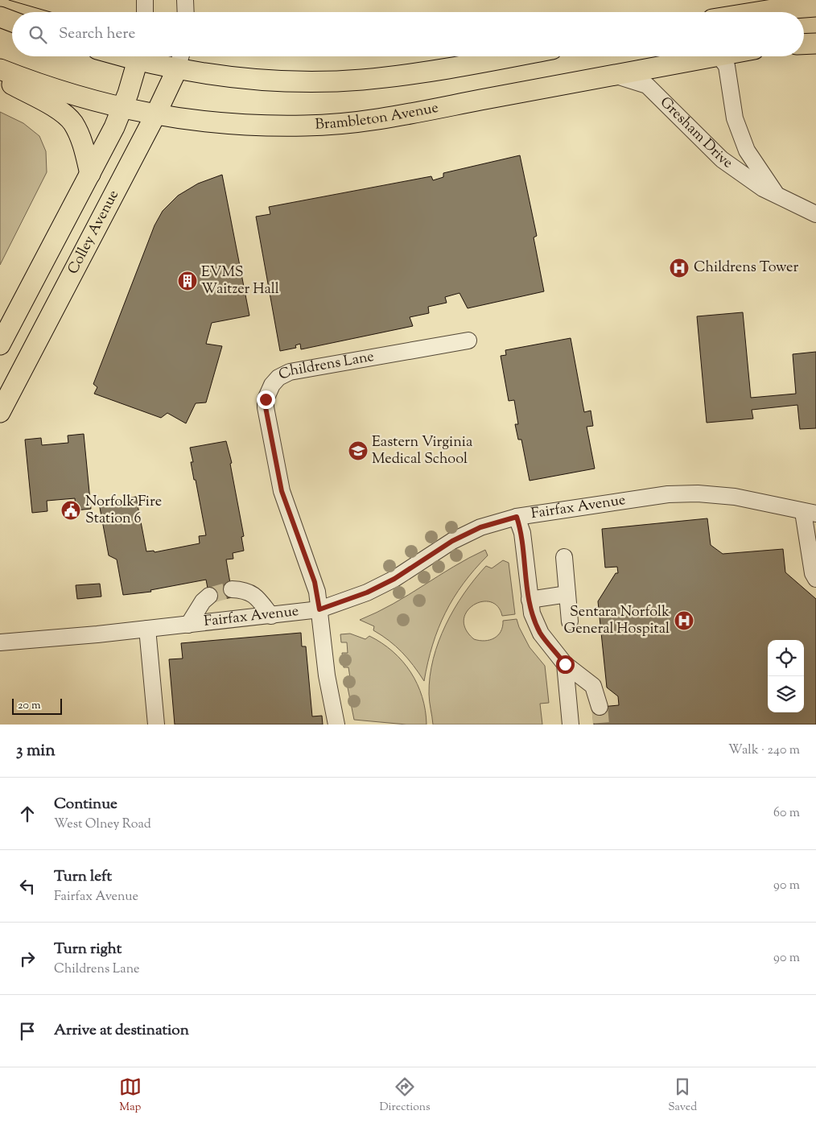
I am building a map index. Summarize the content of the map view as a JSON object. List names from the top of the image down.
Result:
{
  "streets": {
    "main road": ["Brambleton Avenue", "Colley Avenue"],
    "street": ["Gresham Drive", "Childrens Lane", "Fairfax Avenue"]
  },
  "crossings": [
    ["Brambleton Avenue", "Gresham Drive"],
    ["Brambleton Avenue", "Colley Avenue"],
    ["Childrens Lane", "Fairfax Avenue"]
  ],
  "places": {
    "hospital": ["Childrens Tower", "Sentara Norfolk General Hospital"],
    "building": ["EVMS Waitzer Hall"],
    "school or university": ["Eastern Virginia Medical School"],
    "public building": ["Norfolk Fire Station 6"]
  },
  "scale_bar": "20 m",
  "page": {
    "search": "Search here",
    "scale": "20 m",
    "heading": ["3 min", "Walk · 240 m"],
    "list": [
      ["Continue", "West Olney Road", "60 m"],
      ["Turn left", "Fairfax Avenue", "90 m"],
      ["Turn right", "Childrens Lane", "90 m"],
      "Arrive at destination"
    ],
    "nav": ["Map", "Directions", "Saved"]
  }
}
